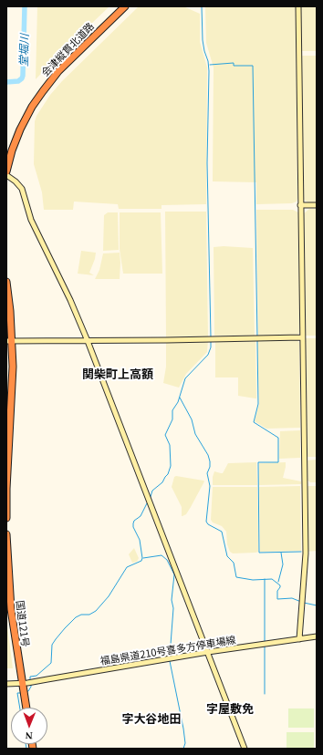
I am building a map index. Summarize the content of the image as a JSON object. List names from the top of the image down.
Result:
{
  "streets": {
    "highway": ["会津縦貫北道路", "国道121号"],
    "street": ["福島県道210号喜多方停車場線"]
  },
  "crossings": [
    ["国道121号", "福島県道210号喜多方停車場線"]
  ],
  "districts": ["関柴町上高額", "字屋敷免", "字大谷地田"],
  "water": ["堂堀川"],
  "north": "bottom"
}
